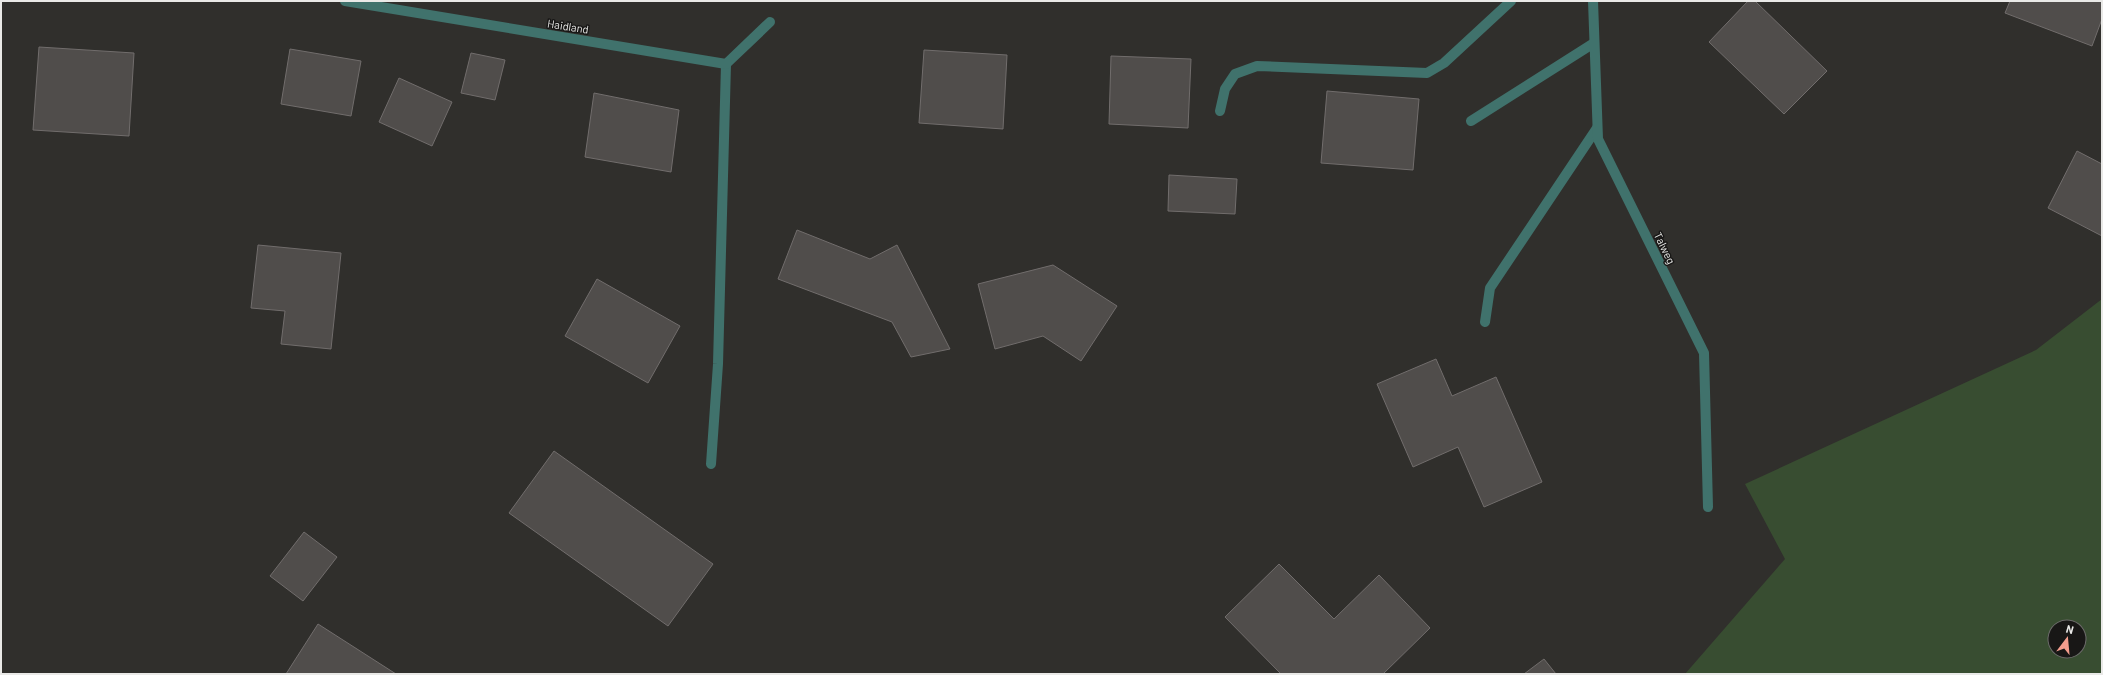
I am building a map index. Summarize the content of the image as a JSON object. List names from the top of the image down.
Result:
{
  "streets": {
    "street": ["Haidland", "Talweg"]
  },
  "north": "top"
}
